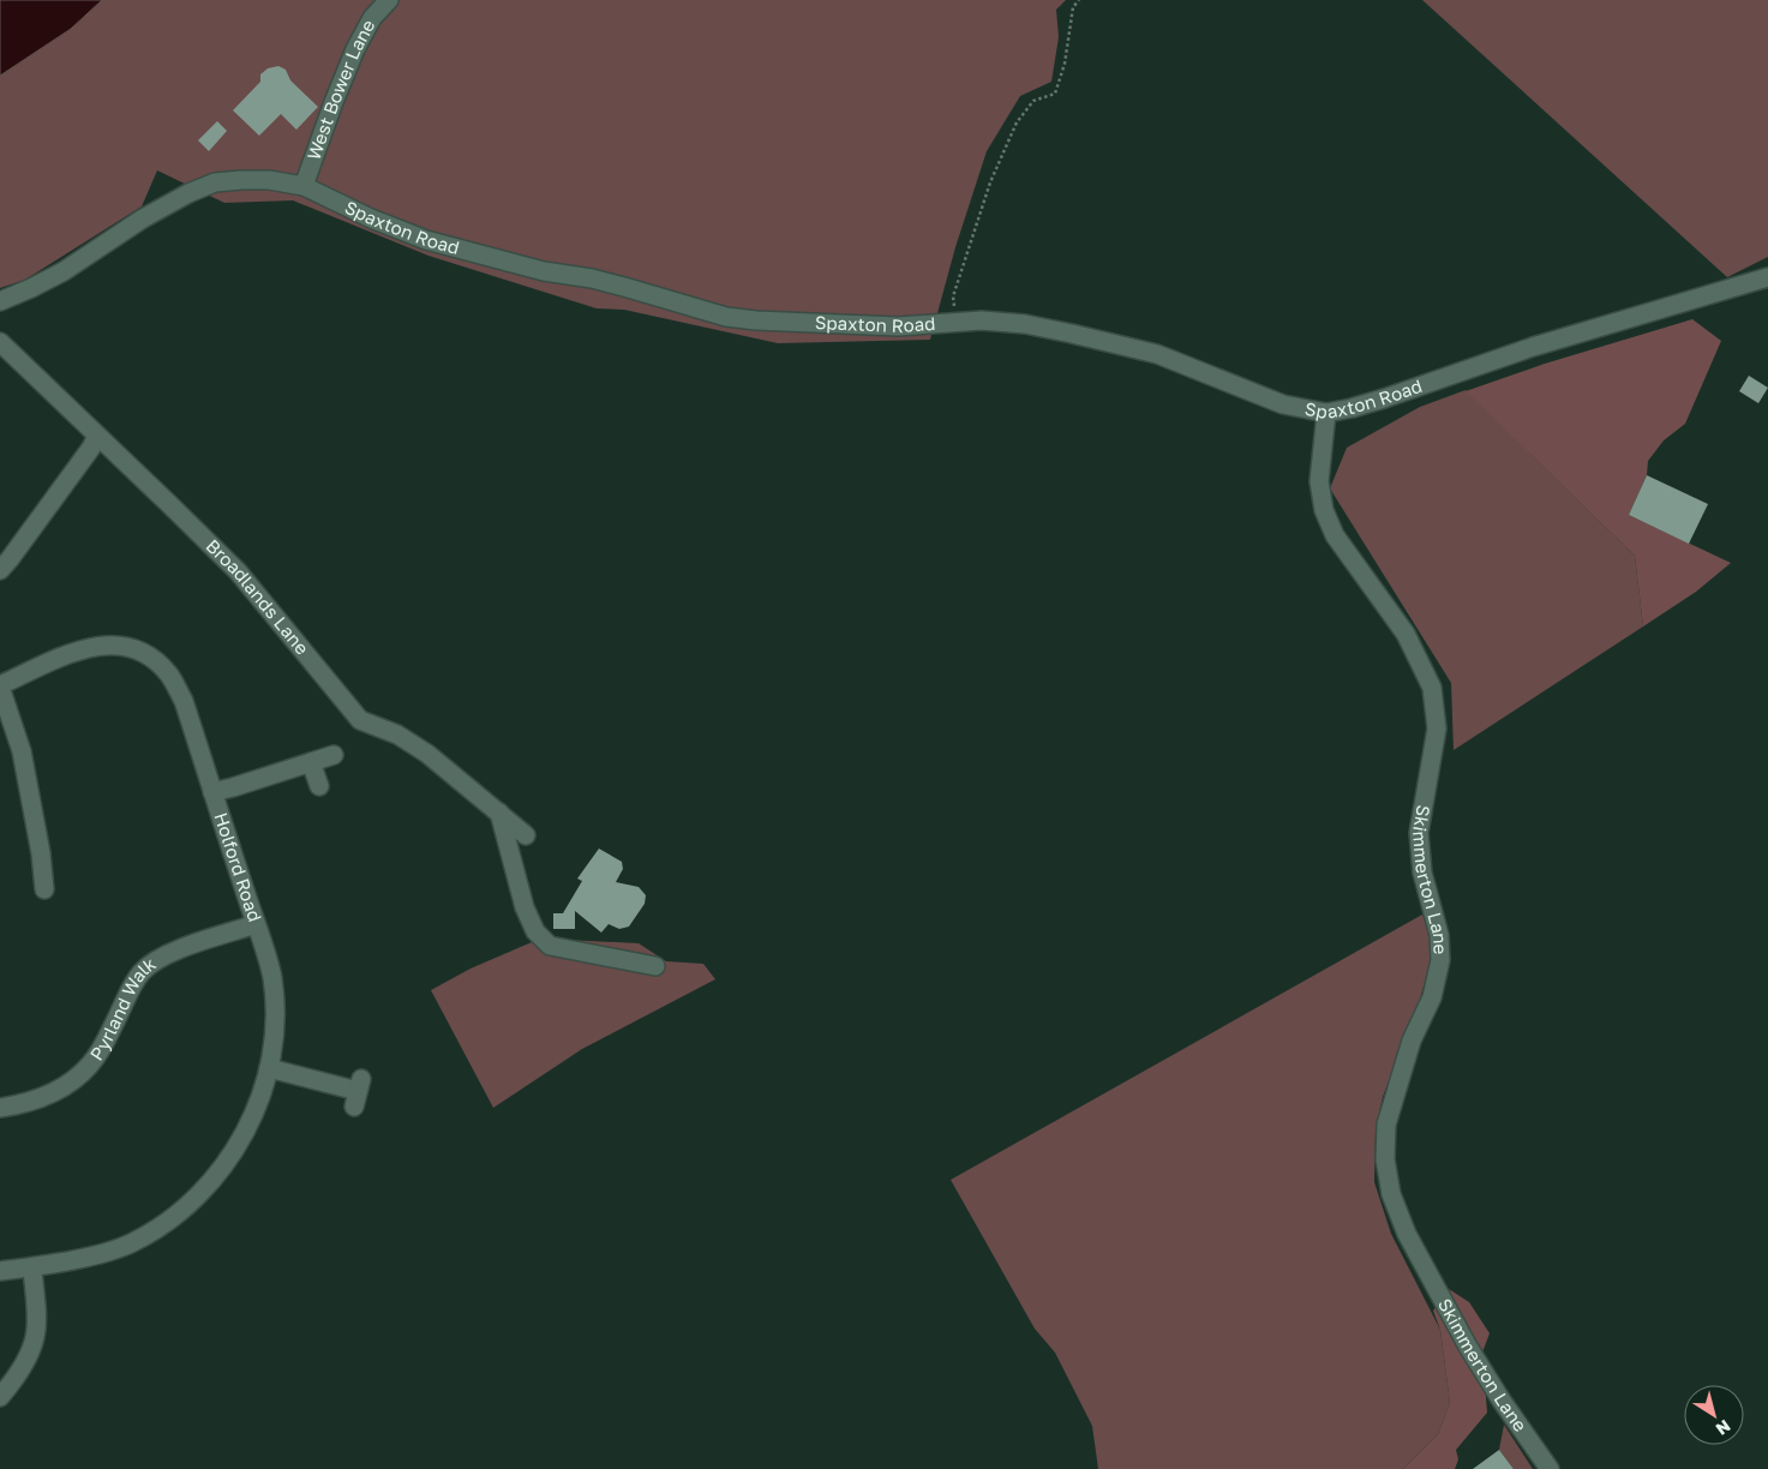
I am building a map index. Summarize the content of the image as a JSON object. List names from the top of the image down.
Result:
{
  "streets": {
    "street": [
      "West Bower Lane",
      "Spaxton Road",
      "Broadlands Lane",
      "Holford Road",
      "Skimmerton Lane",
      "Pyrland Walk"
    ]
  },
  "crossings": [
    ["West Bower Lane", "Spaxton Road"],
    ["Spaxton Road", "Skimmerton Lane"],
    ["Holford Road", "Pyrland Walk"]
  ],
  "north": "bottom right"
}
